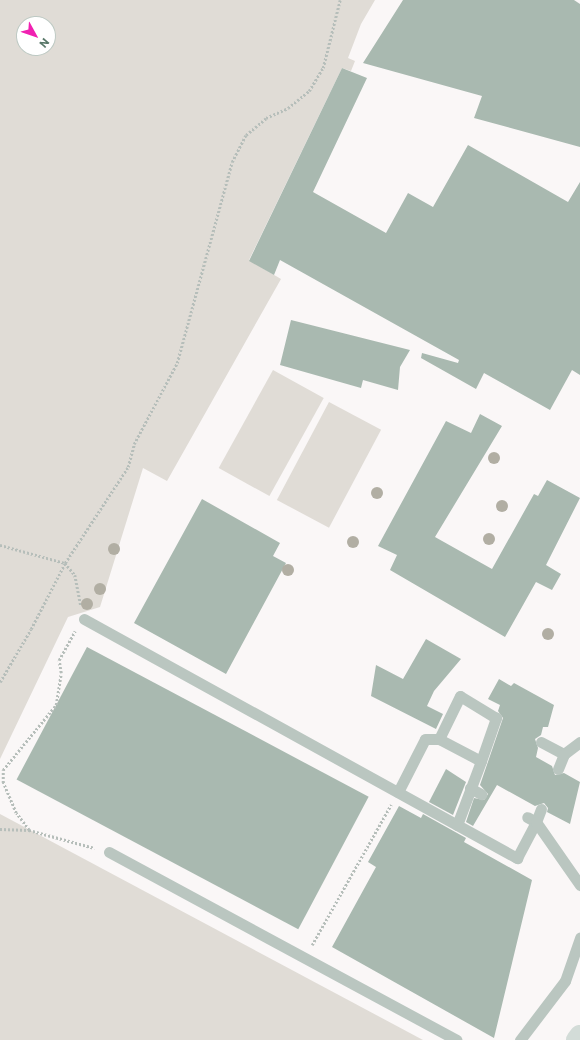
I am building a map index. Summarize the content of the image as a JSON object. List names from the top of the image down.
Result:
{
  "north": "bottom right"
}
